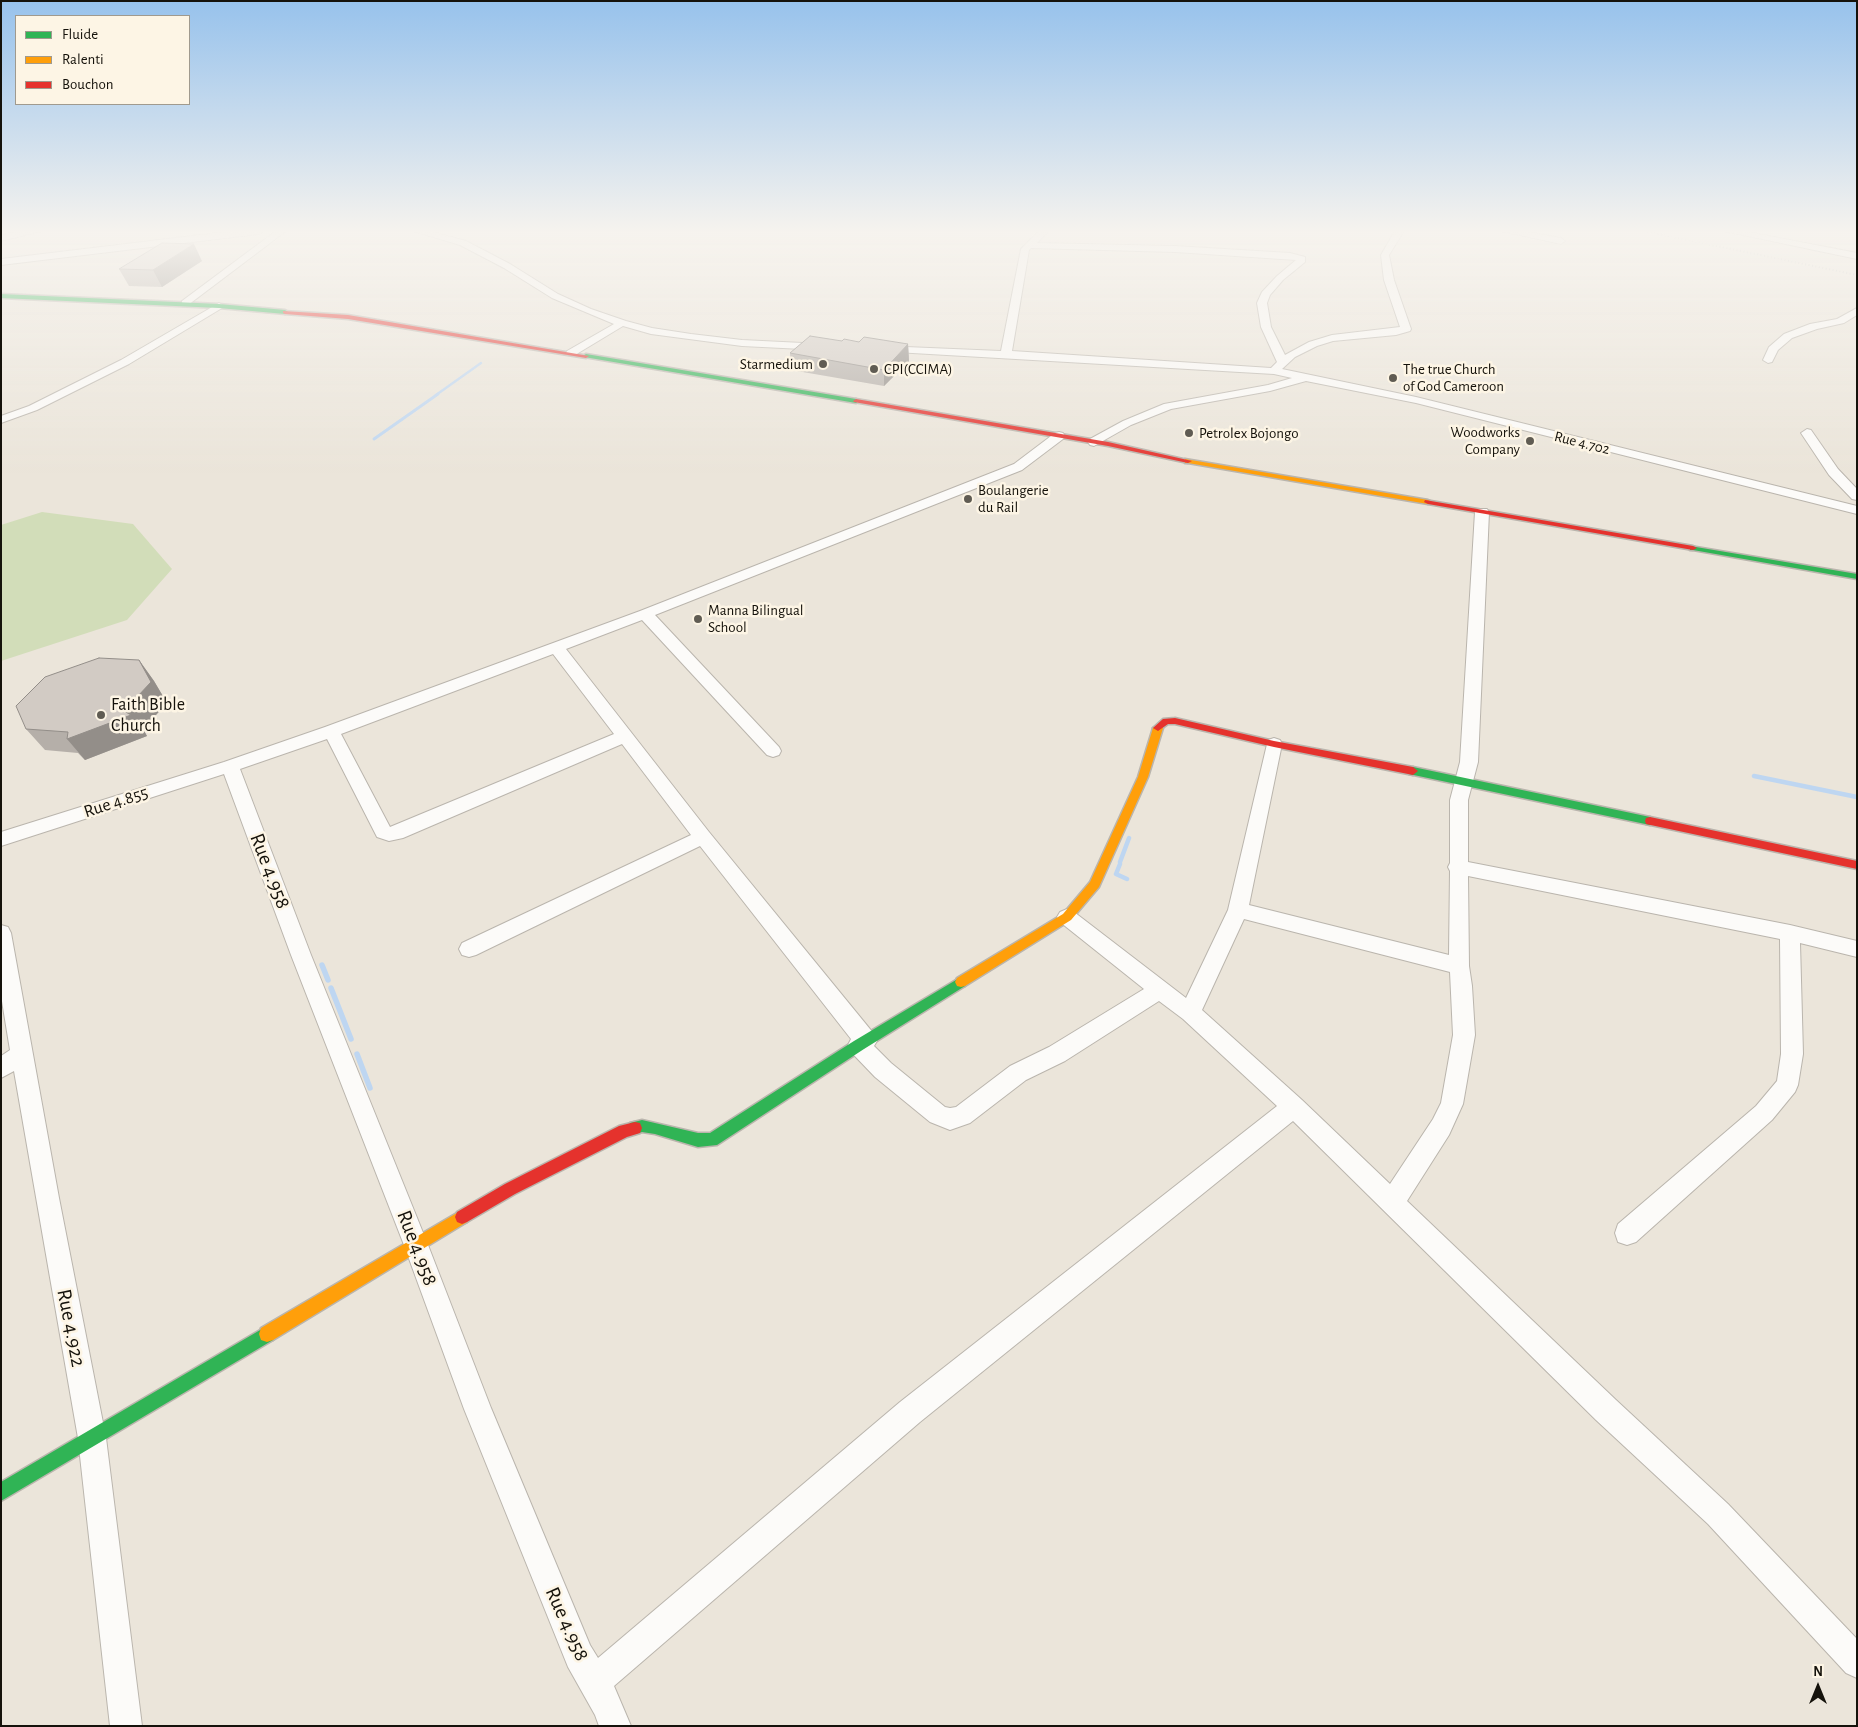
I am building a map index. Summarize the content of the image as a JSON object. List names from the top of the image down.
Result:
{
  "streets": {
    "street": [
      "Rue 4.702",
      "Rue 4.855",
      "Rue 4.958",
      "Rue 4.922"
    ]
  },
  "crossings": [
    ["Rue 4.855", "Rue 4.958"]
  ],
  "places": [
    "Starmedium",
    "CPI(CCIMA)",
    "The true Church of God Cameroon",
    "Petrolex Bojongo",
    "Woodworks Company",
    "Boulangerie du Rail",
    "Manna Bilingual School",
    "Faith Bible Church"
  ],
  "legend": ["Fluide", "Ralenti", "Bouchon"],
  "north": "top"
}
